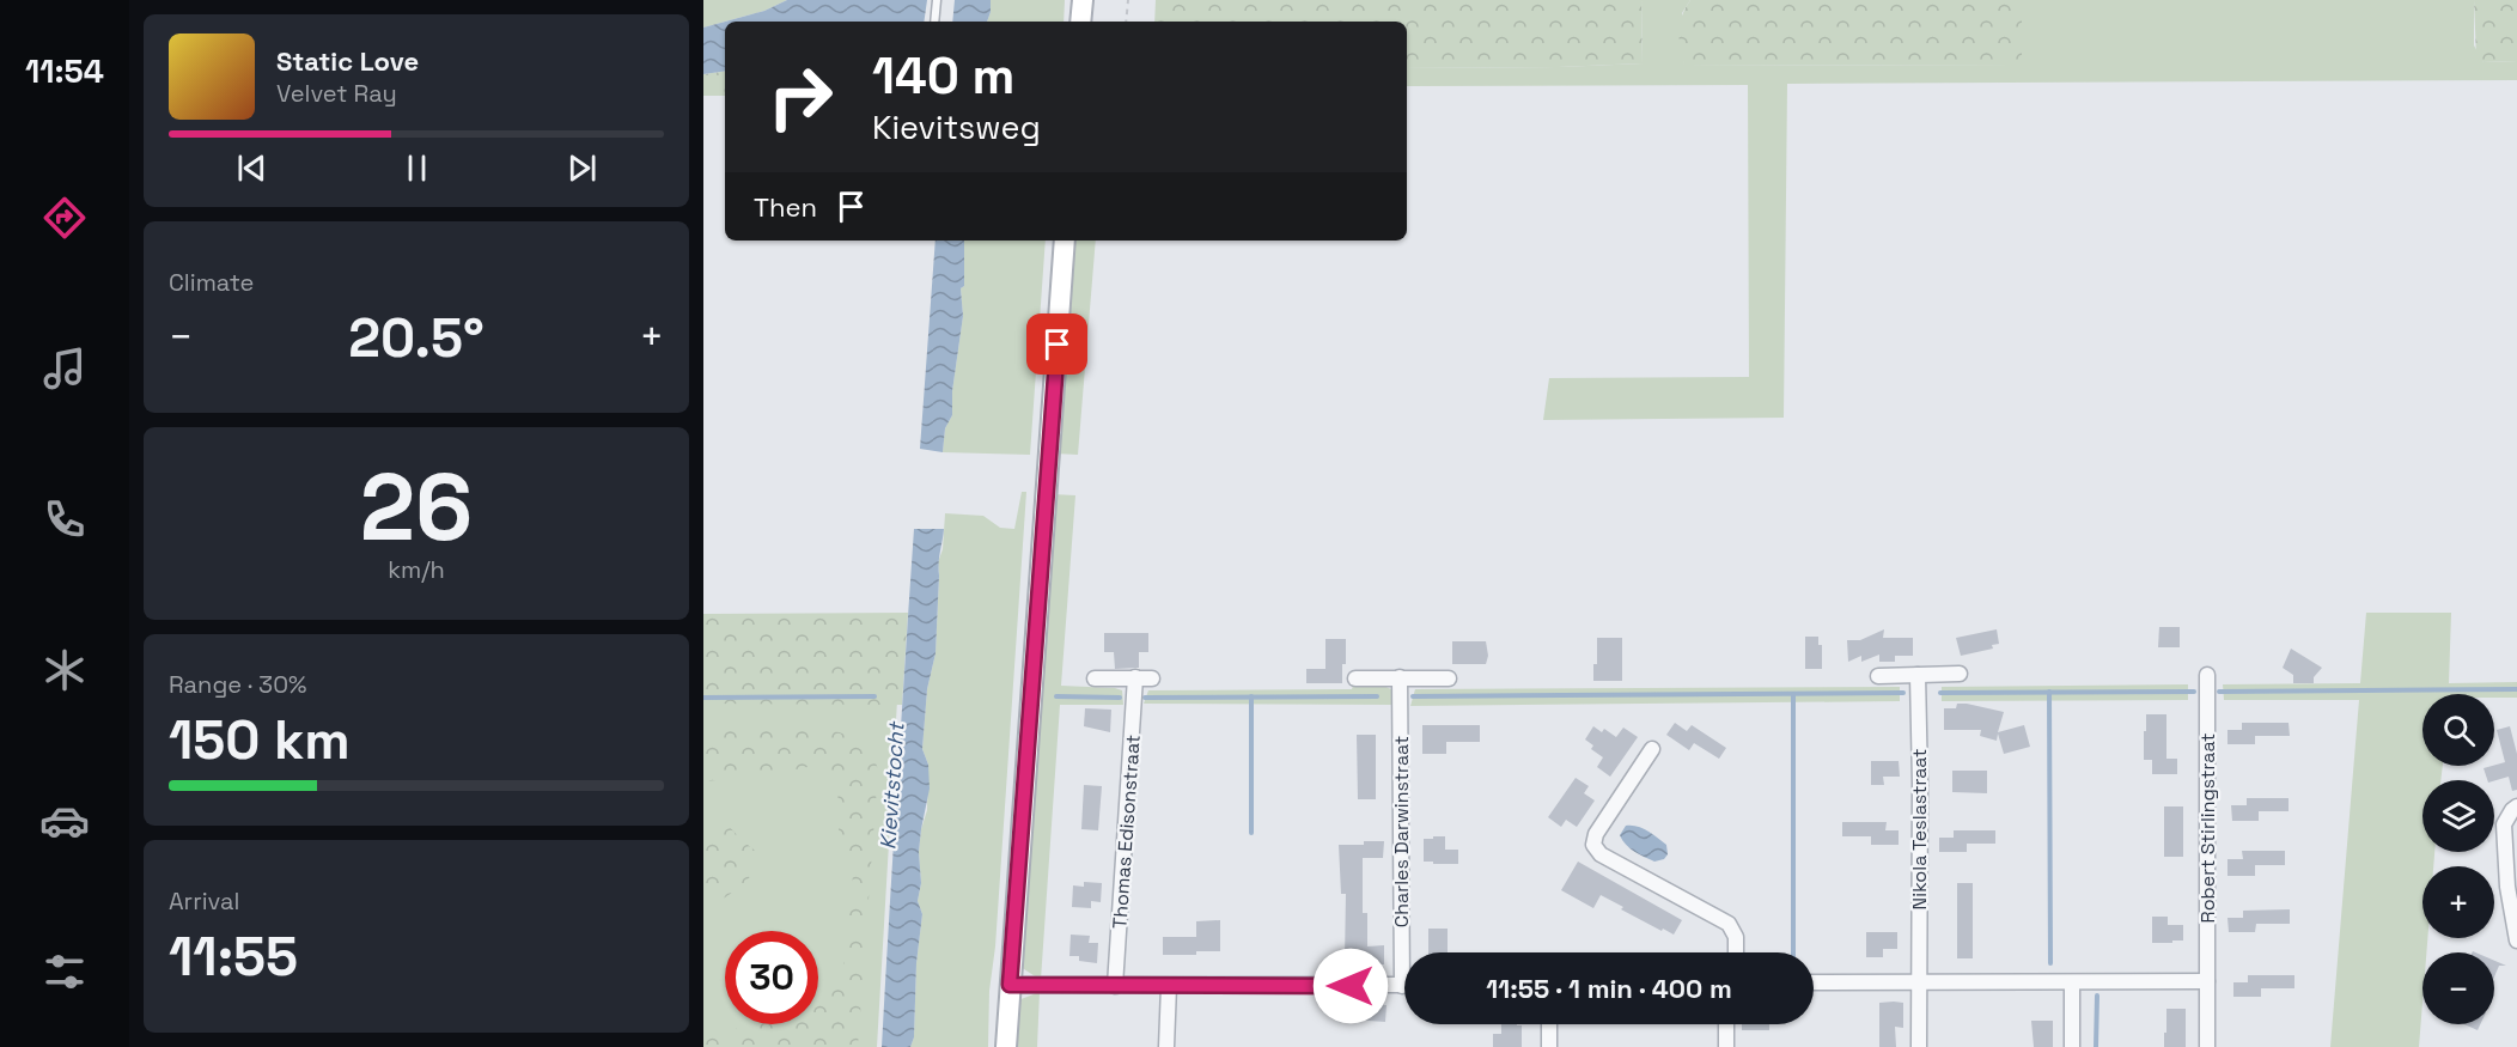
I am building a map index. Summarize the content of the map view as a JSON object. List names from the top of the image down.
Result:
{
  "streets": {
    "street": [
      "Robert Stirlingstraat",
      "Nikola Teslastraat",
      "Thomas Edisonstraat",
      "Charles Darwinstraat"
    ]
  },
  "water": ["Kievitstocht"],
  "page": {
    "tabs": "11:54",
    "turn": ["140 m", "Kievitsweg"],
    "song": ["Static Love", "Velvet Ray"],
    "then": "Then",
    "tile": [
      "Climate",
      ["26", "km/h"],
      ["Range · 30%", "150 km"],
      ["Arrival", "11:55"]
    ],
    "heat": ["−", "20.5°", "+"],
    "map_buttons": ["+", "−"],
    "limit": "30",
    "trip": "11:55 · 1 min · 400 m"
  }
}
